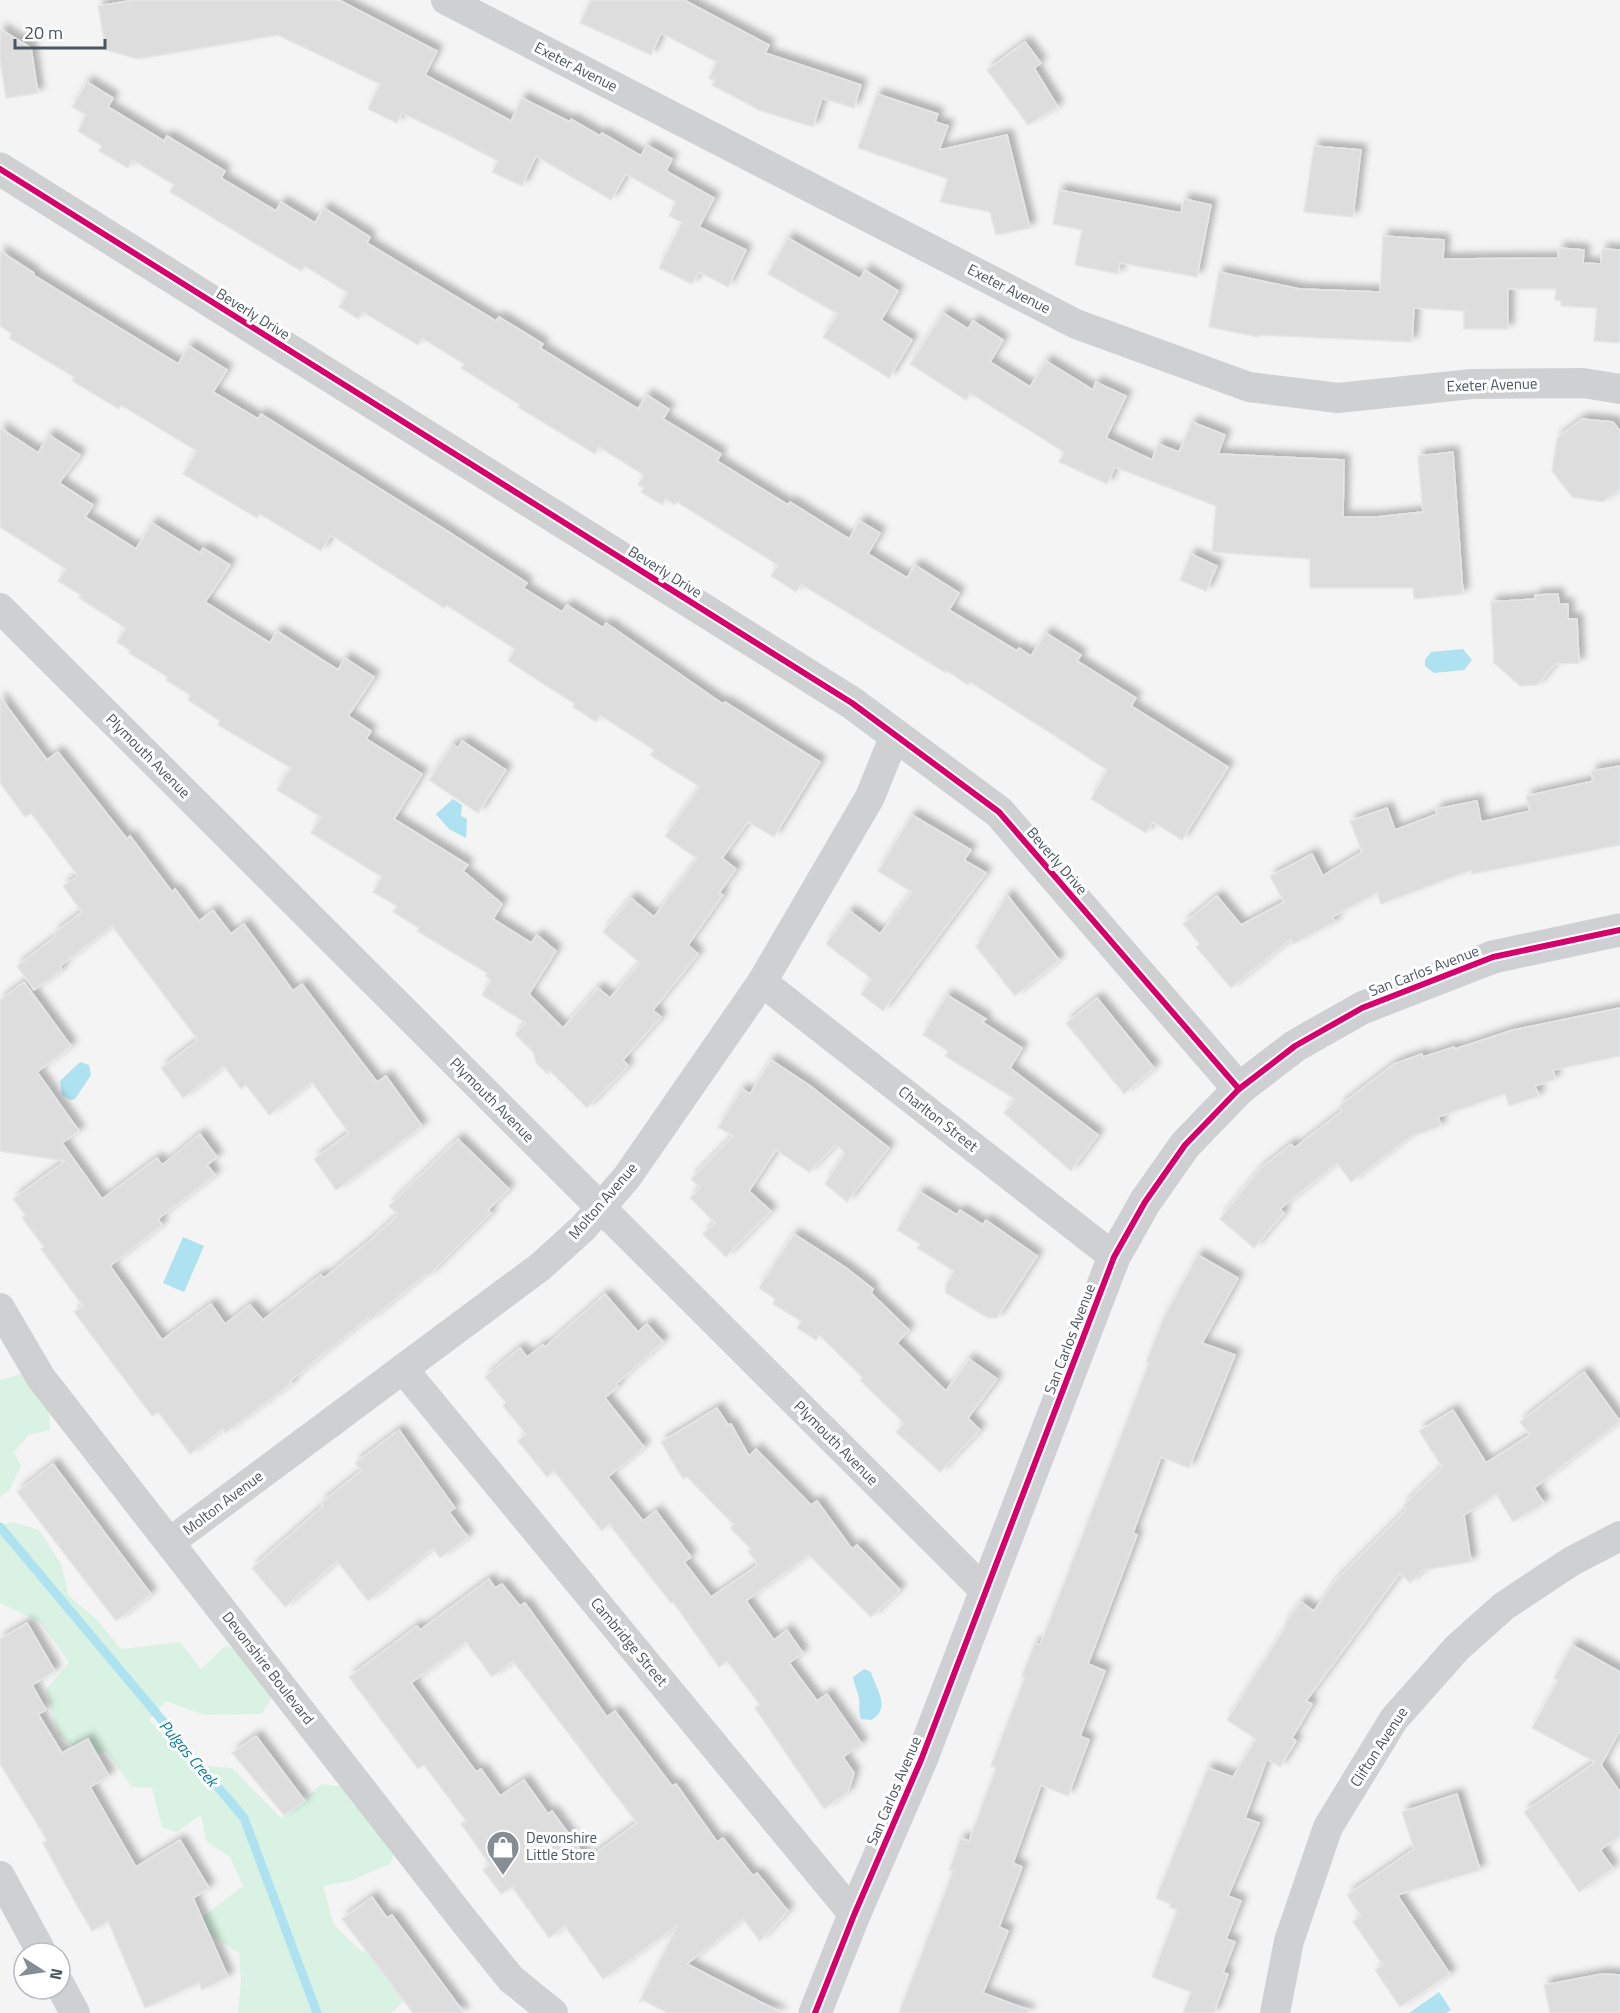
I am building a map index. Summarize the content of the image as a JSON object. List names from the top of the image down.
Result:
{
  "streets": {
    "main road": ["San Carlos Avenue"],
    "street": [
      "Exeter Avenue",
      "Beverly Drive",
      "Plymouth Avenue",
      "Charlton Street",
      "Molton Avenue",
      "Cambridge Street",
      "Devonshire Boulevard",
      "Clifton Avenue"
    ]
  },
  "crossings": [
    ["Beverly Drive", "San Carlos Avenue"],
    ["Beverly Drive", "Molton Avenue"],
    ["Plymouth Avenue", "San Carlos Avenue"],
    ["Plymouth Avenue", "Molton Avenue"],
    ["San Carlos Avenue", "Charlton Street"],
    ["San Carlos Avenue", "Cambridge Street"],
    ["Charlton Street", "Molton Avenue"],
    ["Molton Avenue", "Cambridge Street"],
    ["Molton Avenue", "Devonshire Boulevard"]
  ],
  "water": ["Pulgas Creek"],
  "places": {
    "shop": ["Devonshire Little Store"]
  },
  "scale_bar": "20 m",
  "north": "right"
}
